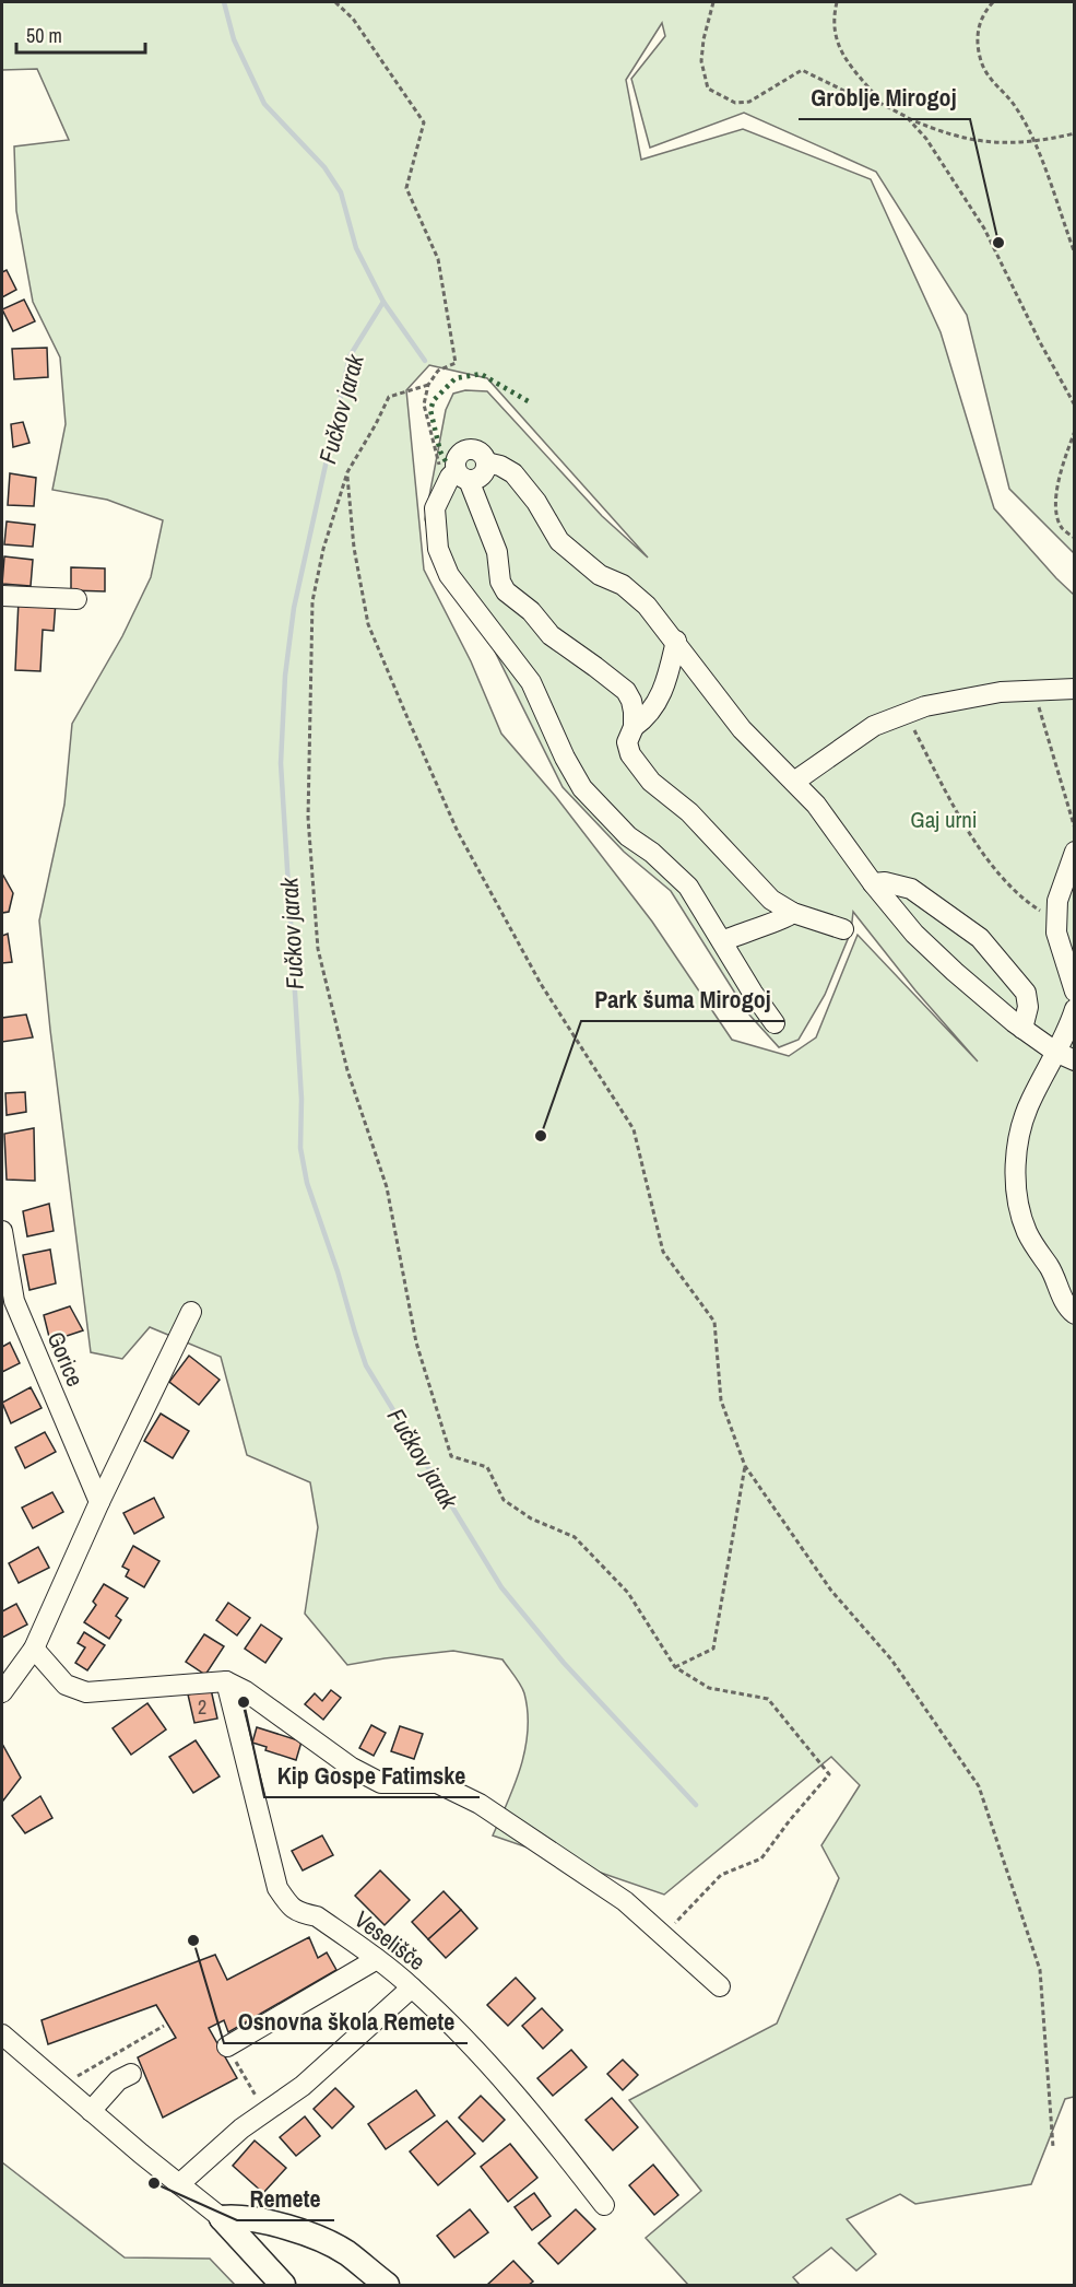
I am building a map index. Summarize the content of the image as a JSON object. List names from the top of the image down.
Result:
{
  "streets": {
    "street": ["Gorice", "Veselišče"]
  },
  "water": ["Fučkov jarak"],
  "parks": ["Gaj urni"],
  "places": [
    "Groblje Mirogoj",
    "Park šuma Mirogoj",
    "Kip Gospe Fatimske",
    "Osnovna škola Remete",
    "Remete"
  ],
  "house_numbers": ["2"],
  "scale_bar": "50 m"
}
